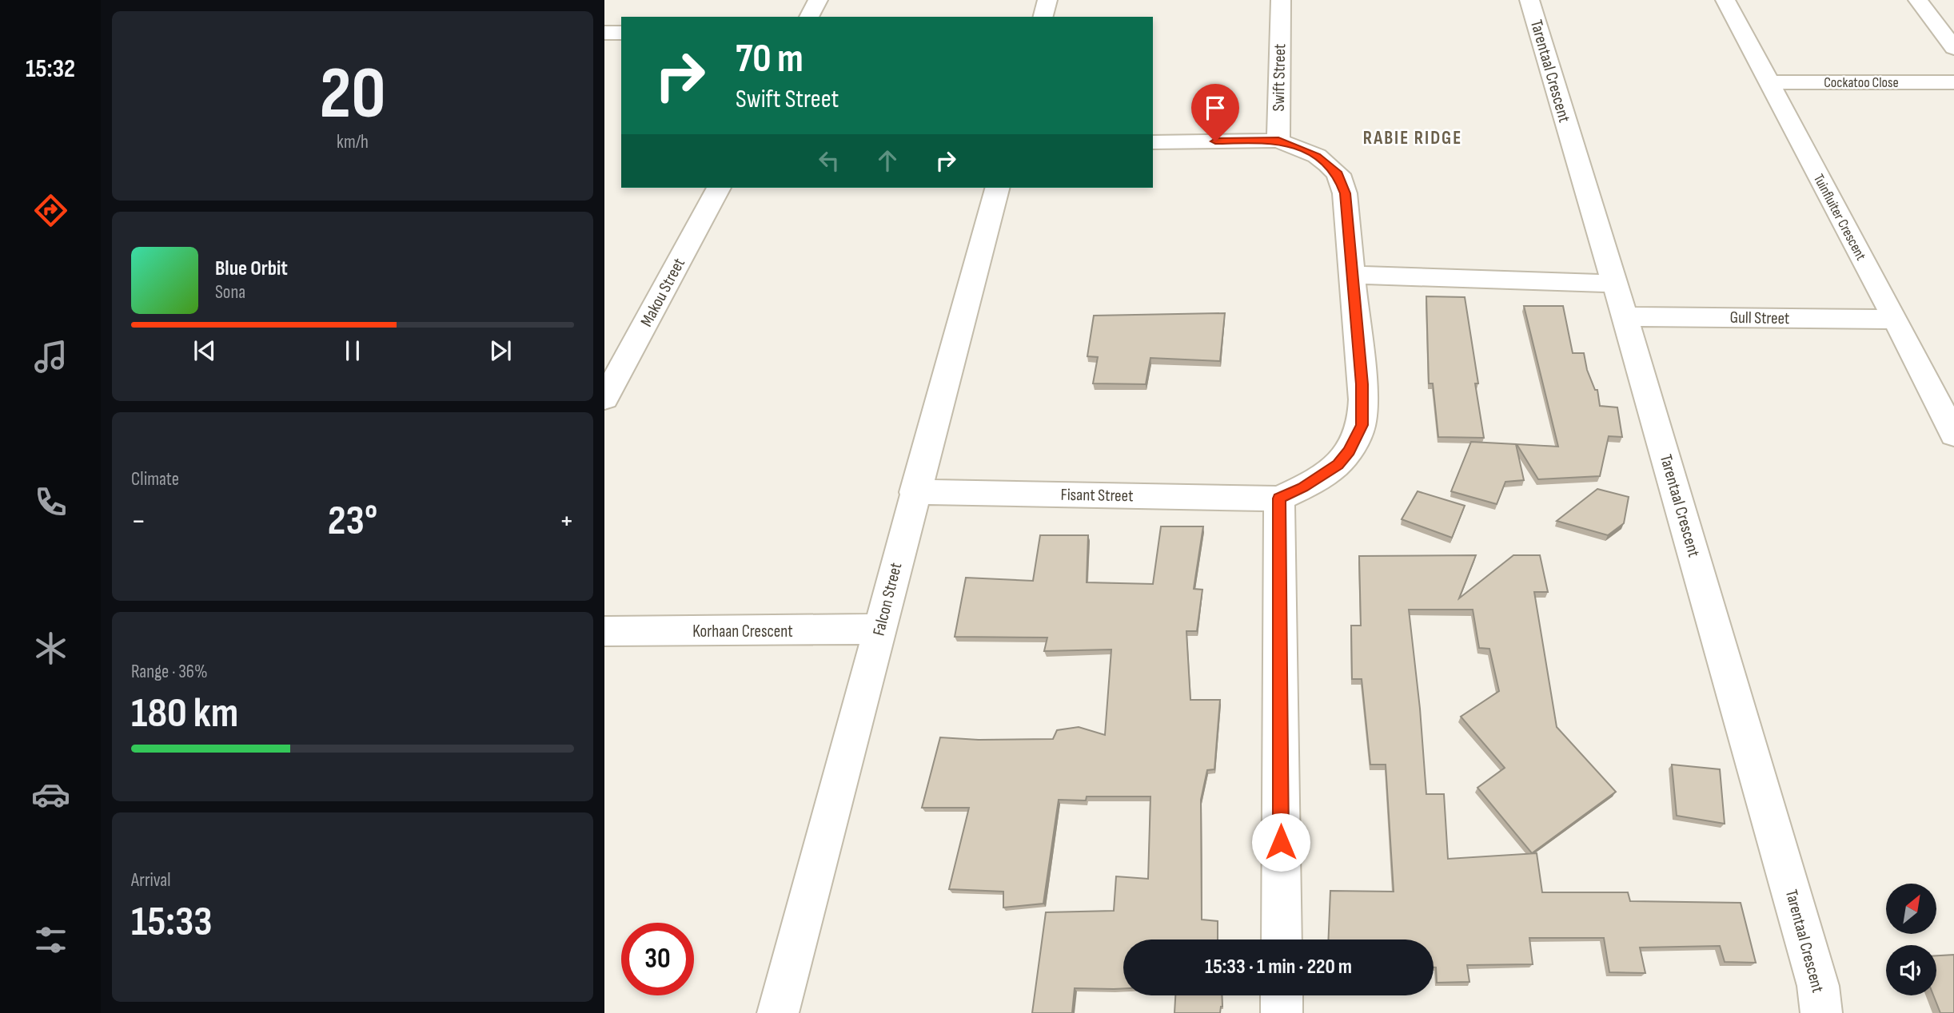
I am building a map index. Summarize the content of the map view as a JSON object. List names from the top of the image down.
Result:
{
  "streets": {
    "street": [
      "Tarentaal Crescent",
      "Swift Street",
      "Cockatoo Close",
      "Tuinfluiter Crescent",
      "Makou Street",
      "Gull Street",
      "Fisant Street",
      "Falcon Street",
      "Korhaan Crescent"
    ]
  },
  "crossings": [
    ["Tarentaal Crescent", "Gull Street"],
    ["Cockatoo Close", "Tuinfluiter Crescent"],
    ["Tuinfluiter Crescent", "Gull Street"],
    ["Fisant Street", "Falcon Street"],
    ["Falcon Street", "Korhaan Crescent"]
  ],
  "districts": ["RABIE RIDGE"],
  "north": "top right",
  "page": {
    "tabs": "15:32",
    "tile": [
      ["20", "km/h"],
      "Climate",
      ["Range · 36%", "180 km"],
      ["Arrival", "15:33"]
    ],
    "turn": ["70 m", "Swift Street"],
    "song": ["Blue Orbit", "Sona"],
    "heat": ["−", "23°", "+"],
    "limit": "30",
    "trip": "15:33 · 1 min · 220 m"
  }
}
